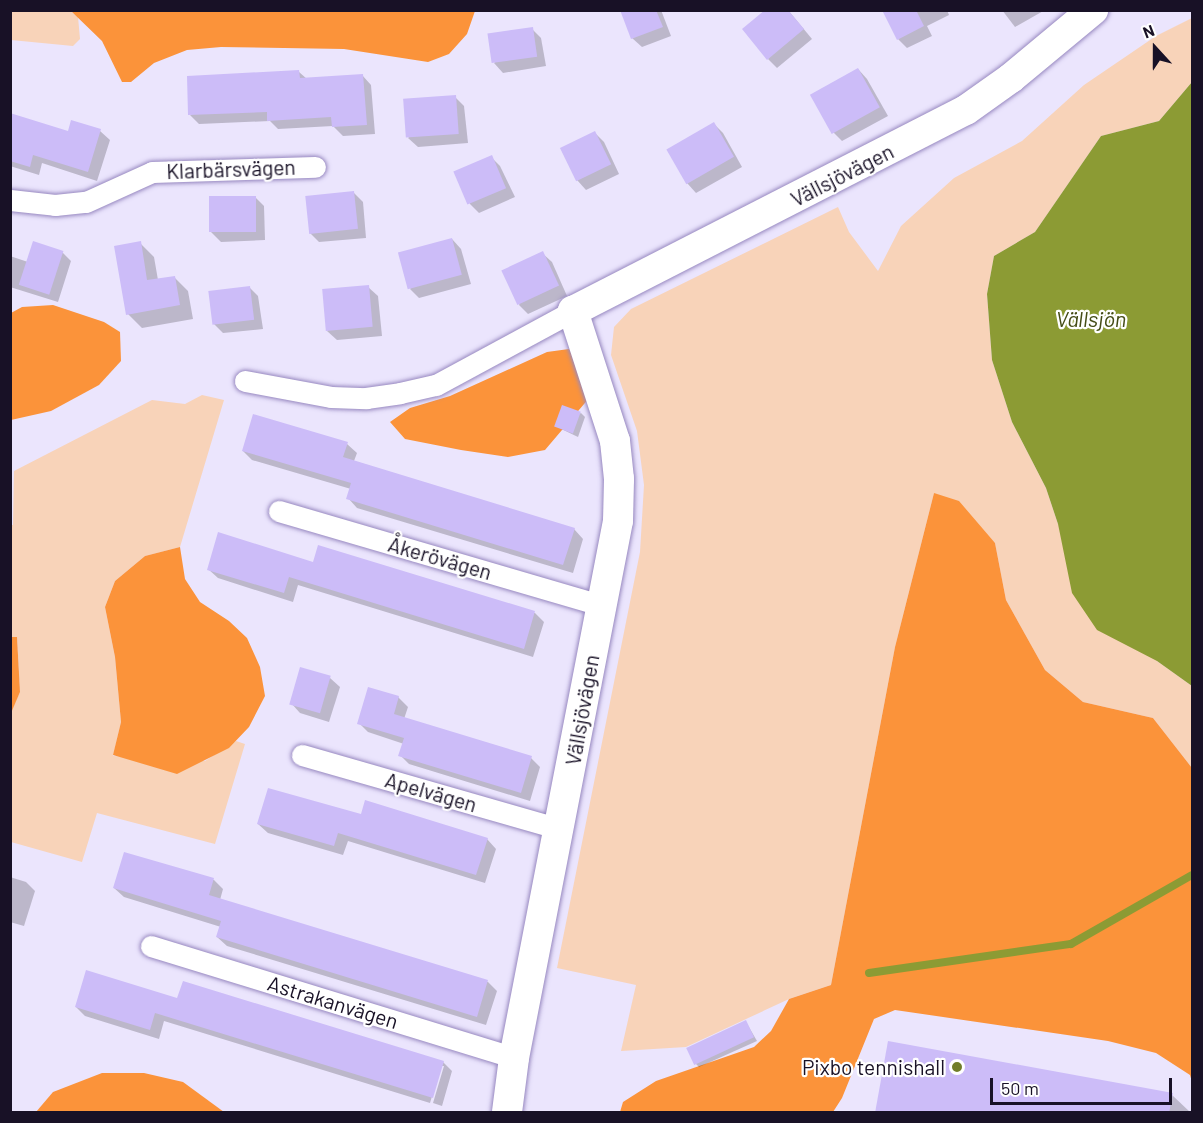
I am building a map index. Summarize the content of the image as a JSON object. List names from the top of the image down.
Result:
{
  "streets": {
    "street": [
      "Klarbärsvägen",
      "Vällsjövägen",
      "Åkerövägen",
      "Apelvägen",
      "Astrakanvägen"
    ]
  },
  "crossings": [
    ["Vällsjövägen", "Åkerövägen"],
    ["Vällsjövägen", "Apelvägen"],
    ["Vällsjövägen", "Astrakanvägen"]
  ],
  "water": ["Vällsjön"],
  "places": ["Pixbo tennishall"],
  "scale_bar": "50 m",
  "north": "top"
}
